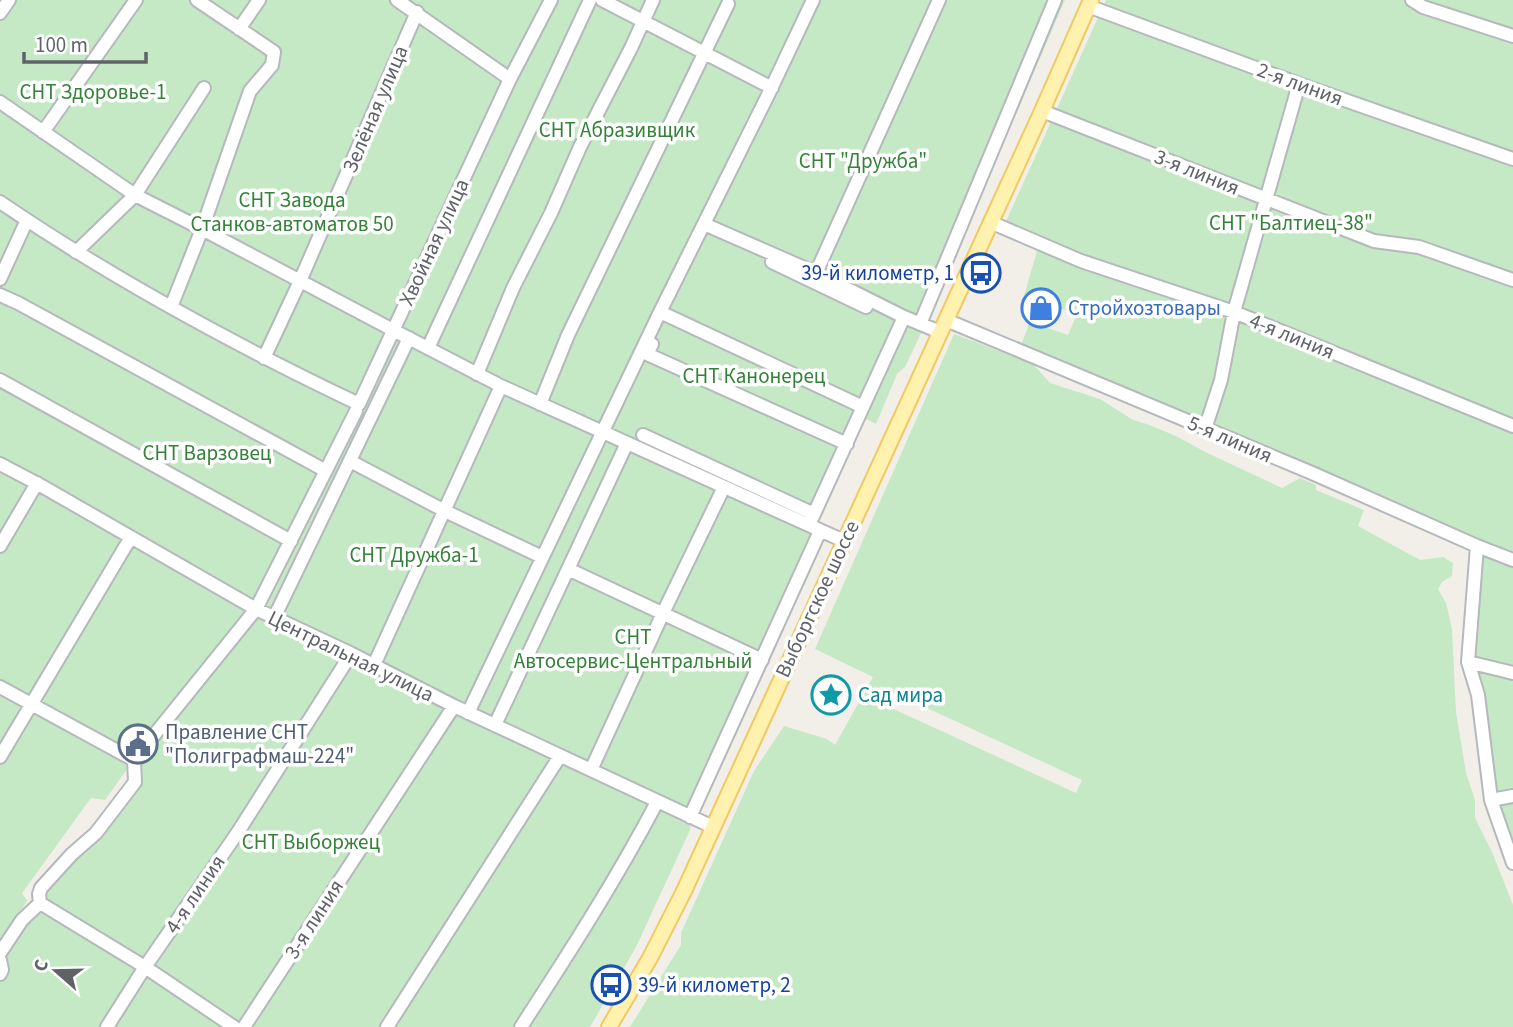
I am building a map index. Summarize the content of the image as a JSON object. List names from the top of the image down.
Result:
{
  "streets": {
    "main road": ["Выборгское шоссе"],
    "street": [
      "2-я линия",
      "Зелёная улица",
      "3-я линия",
      "Хвойная улица",
      "4-я линия",
      "5-я линия",
      "Центральная улица"
    ]
  },
  "crossings": [
    ["3-я линия", "Центральная улица"],
    ["Хвойная улица", "Центральная улица"],
    ["4-я линия", "Центральная улица"],
    ["5-я линия", "Выборгское шоссе"],
    ["Выборгское шоссе", "Центральная улица"]
  ],
  "parks": [
    "СНТ Здоровье-1",
    "СНТ Абразивщик",
    "СНТ \"Дружба\"",
    "СНТ Завода Станков-автоматов 50",
    "СНТ \"Балтиец-38\"",
    "СНТ Канонерец",
    "СНТ Варзовец",
    "СНТ Дружба-1",
    "СНТ Автосервис-Центральный",
    "СНТ Выборжец"
  ],
  "places": {
    "bus stop": ["39-й километр, 1", "39-й километр, 2"],
    "shop": ["Стройхозтовары"],
    "place": ["Сад мира"],
    "public building": ["Правление СНТ \"Полиграфмаш-224\""]
  },
  "scale_bar": "100 m",
  "north": "left"
}
